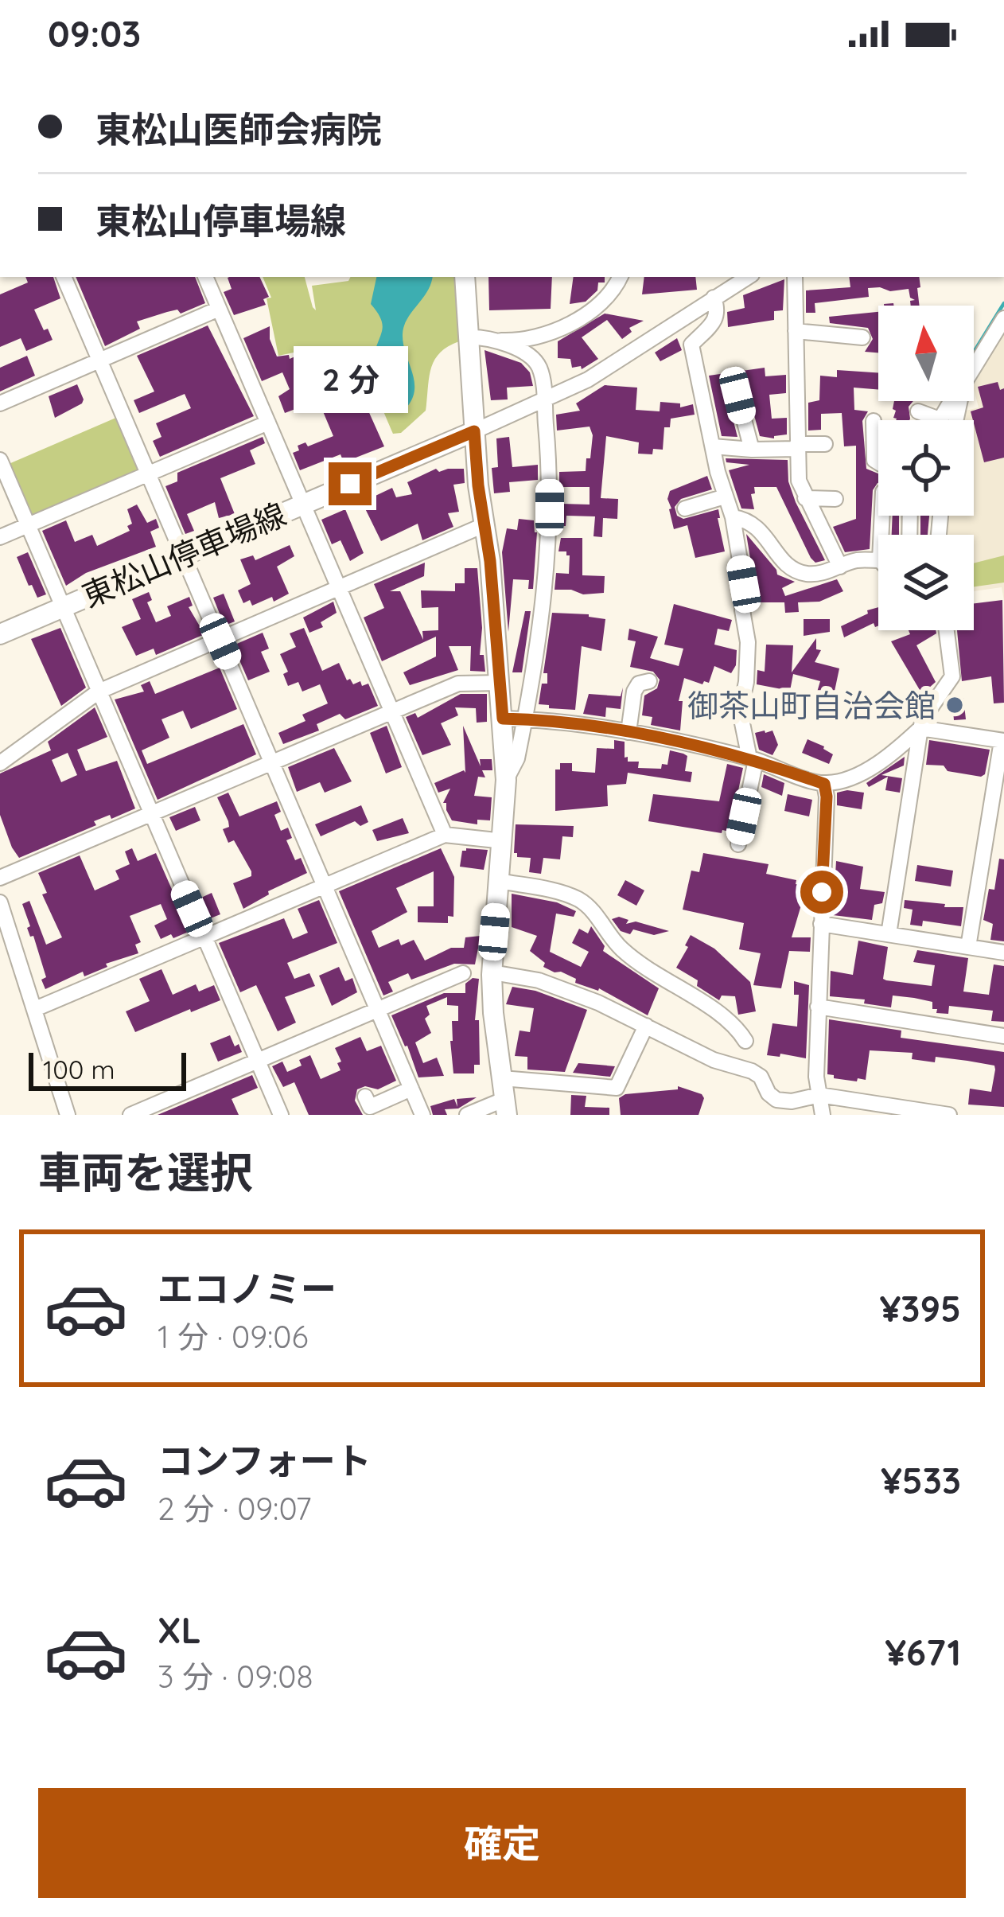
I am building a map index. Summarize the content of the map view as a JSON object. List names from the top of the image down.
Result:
{
  "streets": {
    "main road": ["東松山停車場線"]
  },
  "places": ["御茶山町自治会館"],
  "scale_bar": "100 m",
  "north": "top",
  "page": {
    "status": "09:03",
    "banner": ["東松山医師会病院", "東松山停車場線"],
    "bubble": "2 分",
    "scale": "100 m",
    "heading": "車両を選択",
    "list": [
      {
        "name": "エコノミー",
        "note": "1 分 · 09:06",
        "value": "¥395"
      },
      {
        "name": "コンフォート",
        "note": "2 分 · 09:07",
        "value": "¥533"
      },
      {
        "name": "XL",
        "note": "3 分 · 09:08",
        "value": "¥671"
      }
    ],
    "buttons": "確定"
  }
}
